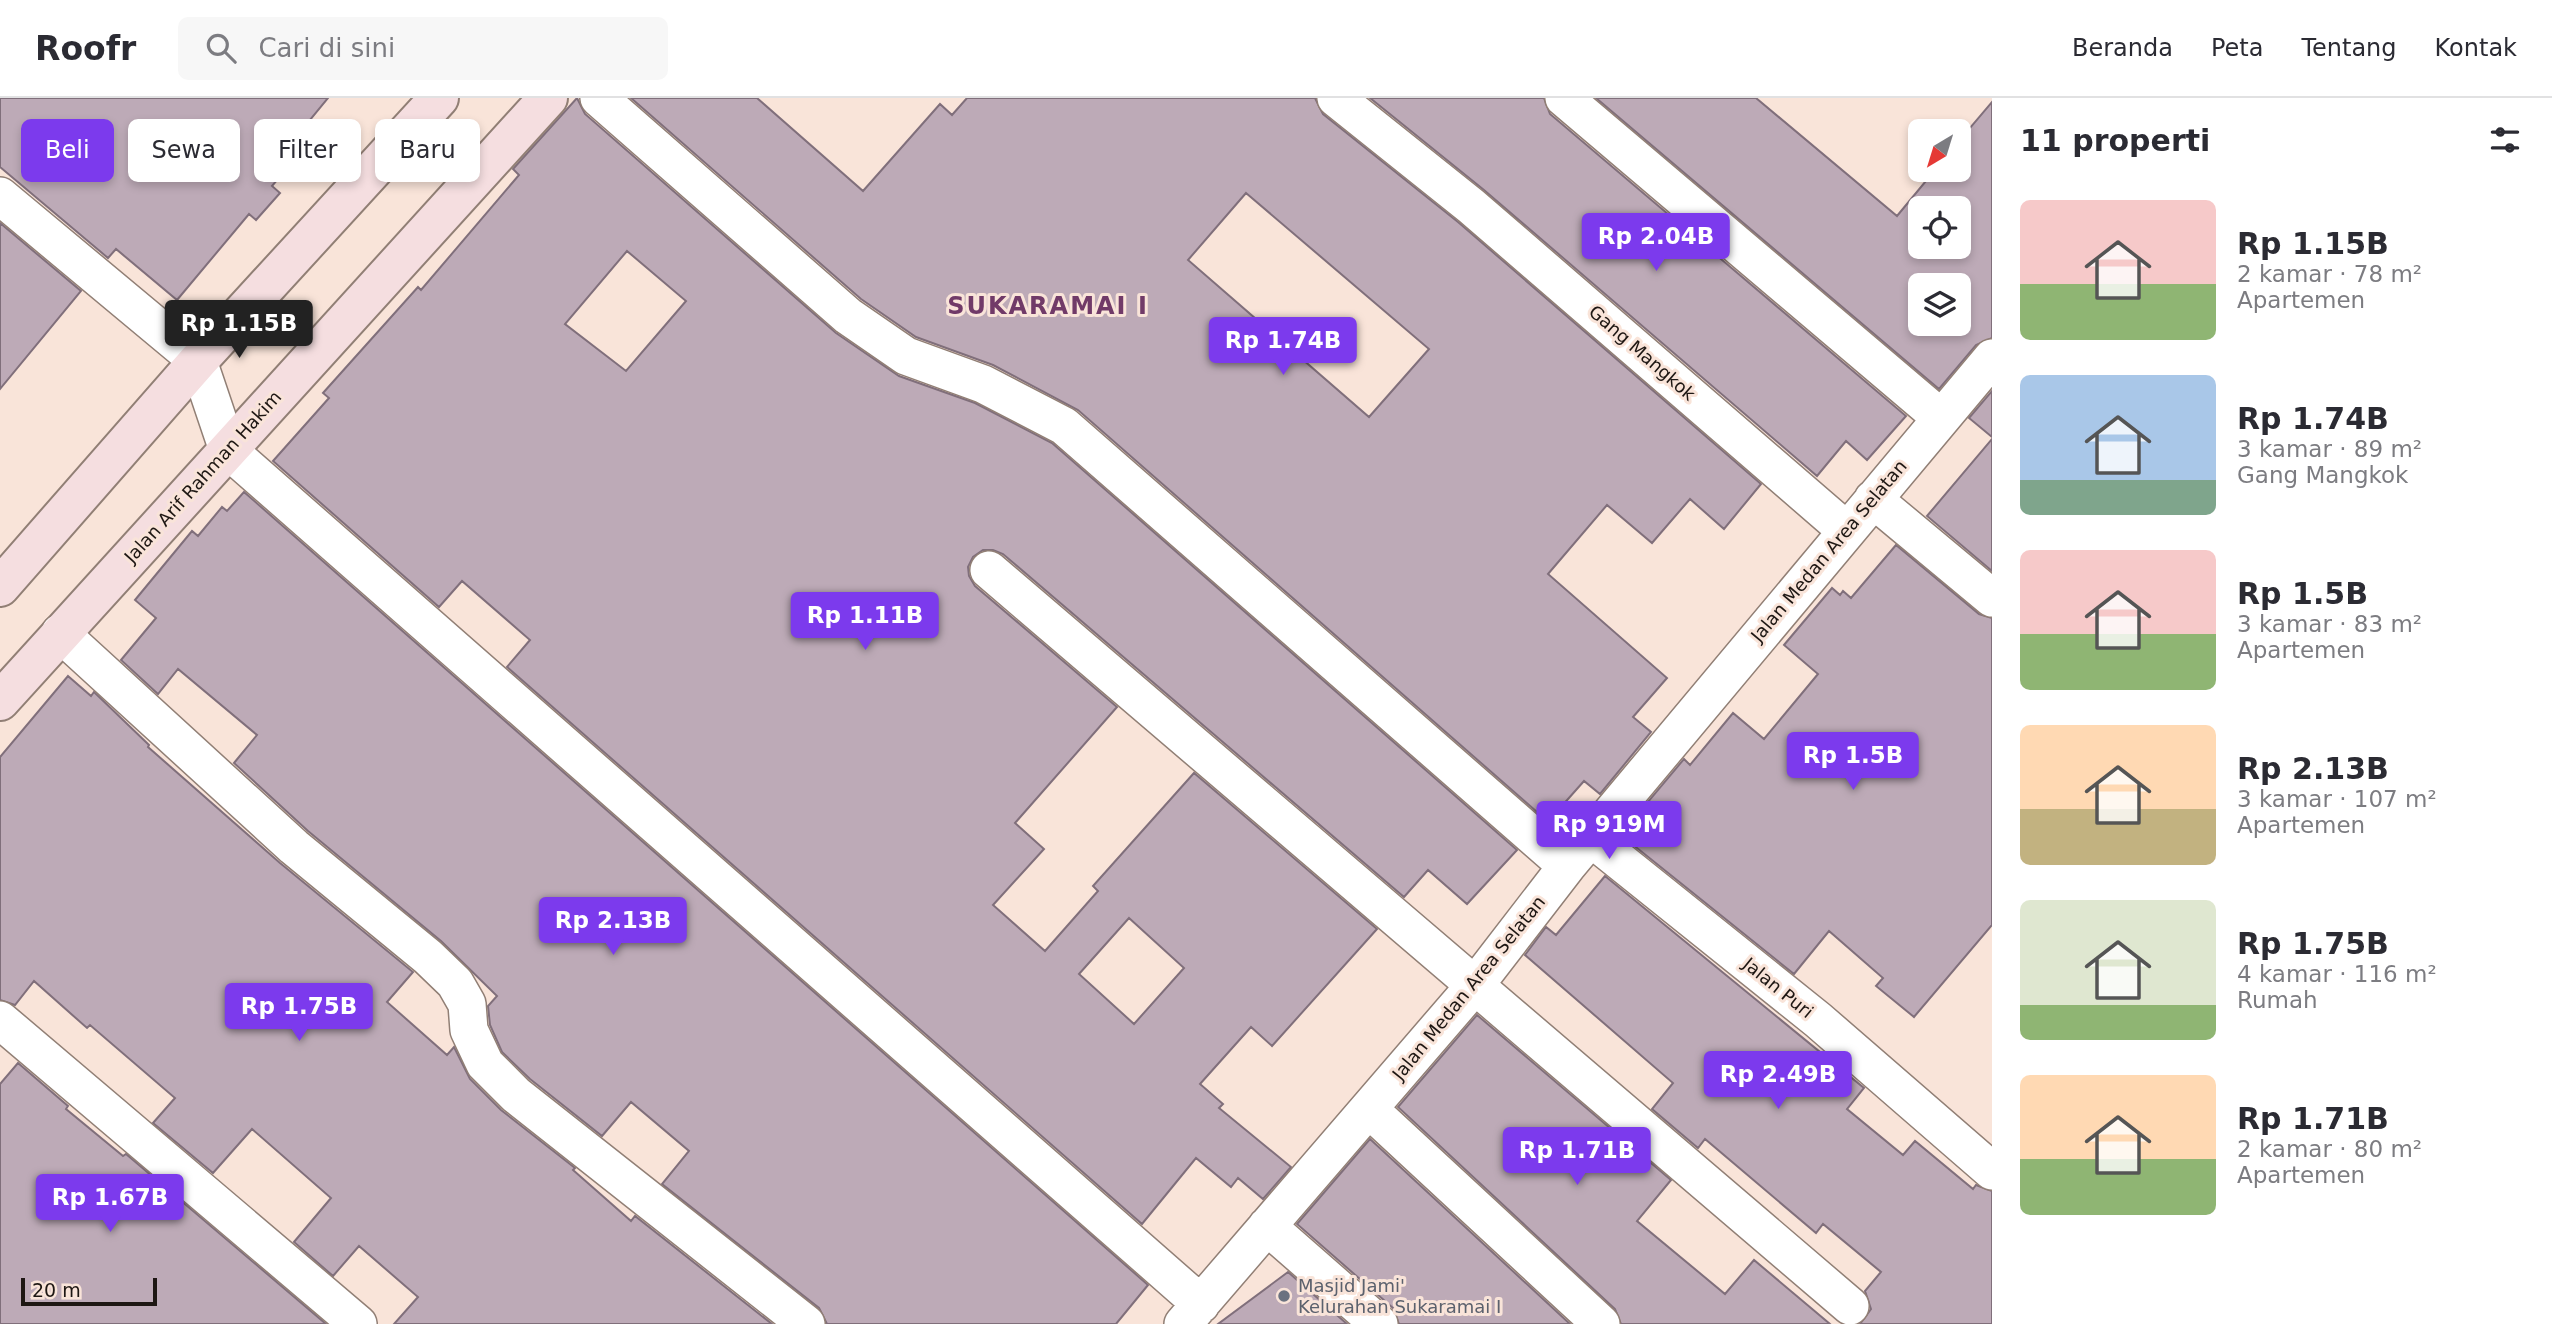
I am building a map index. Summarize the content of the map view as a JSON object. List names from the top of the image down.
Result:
{
  "streets": {
    "main road": ["Jalan Arif Rahman Hakim"],
    "street": ["Gang Mangkok", "Jalan Medan Area Selatan", "Jalan Puri"]
  },
  "crossings": [
    ["Gang Mangkok", "Jalan Medan Area Selatan"],
    ["Jalan Medan Area Selatan", "Jalan Puri"]
  ],
  "districts": ["SUKARAMAI I"],
  "places": ["Masjid Jami' Kelurahan Sukaramai I"],
  "scale_bar": "20 m",
  "north": "bottom left",
  "page": {
    "header": "Roofr",
    "search": "Cari di sini",
    "nav": [
      "Beranda",
      "Peta",
      "Tentang",
      "Kontak"
    ],
    "heading": "11 properti",
    "chip": [
      "Beli",
      "Sewa",
      "Filter",
      "Baru"
    ],
    "list": [
      {
        "name": "Rp 1.15B",
        "note": "2 kamar · 78 m² · Apartemen"
      },
      {
        "name": "Rp 1.74B",
        "note": "3 kamar · 89 m² · Gang Mangkok"
      },
      {
        "name": "Rp 1.5B",
        "note": "3 kamar · 83 m² · Apartemen"
      },
      {
        "name": "Rp 2.13B",
        "note": "3 kamar · 107 m² · Apartemen"
      },
      {
        "name": "Rp 1.75B",
        "note": "4 kamar · 116 m² · Rumah"
      },
      {
        "name": "Rp 1.71B",
        "note": "2 kamar · 80 m² · Apartemen"
      }
    ],
    "price": [
      "Rp 2.04B",
      "Rp 1.15B",
      "Rp 1.74B",
      "Rp 1.11B",
      "Rp 1.5B",
      "Rp 919M",
      "Rp 2.13B",
      "Rp 1.75B",
      "Rp 2.49B",
      "Rp 1.71B",
      "Rp 1.67B"
    ],
    "scale": "20 m"
  }
}
